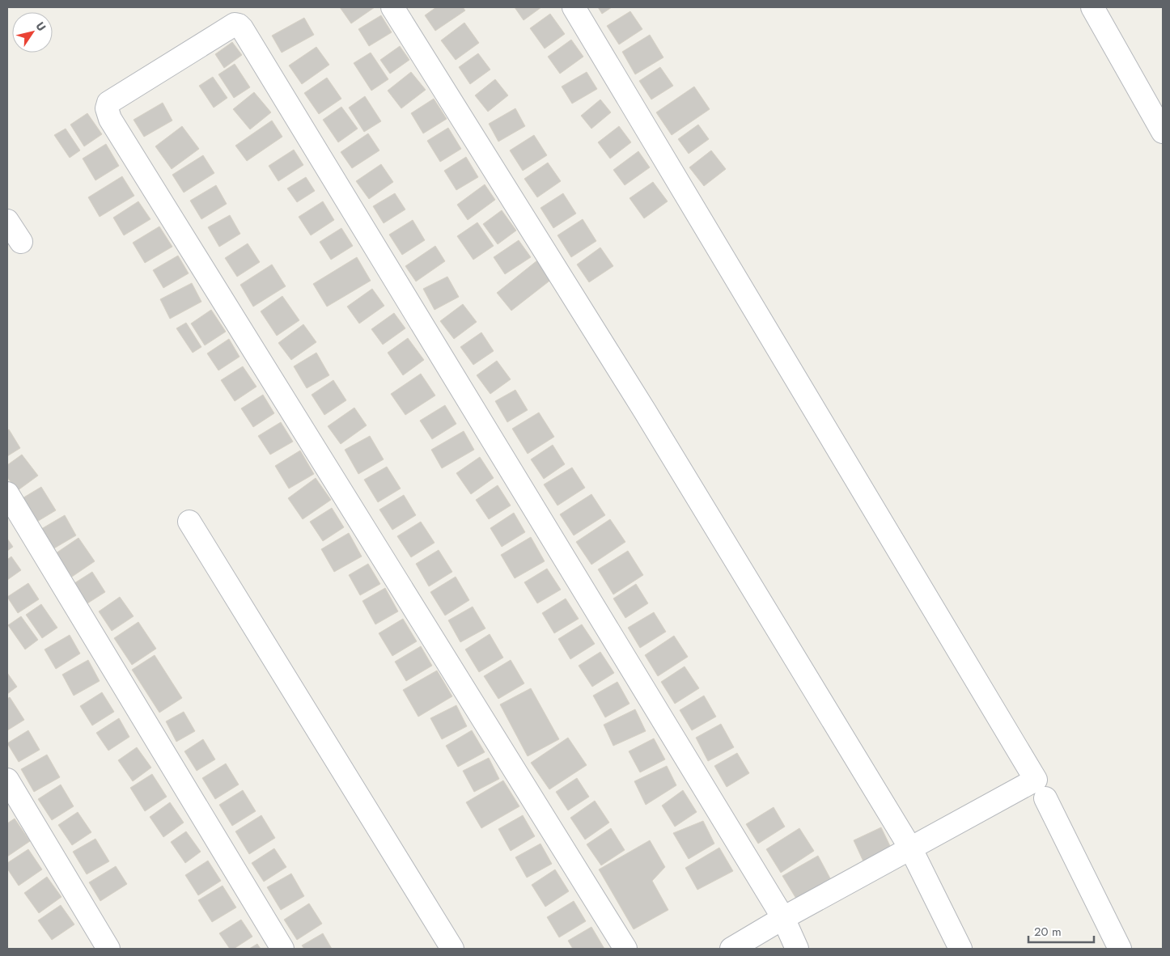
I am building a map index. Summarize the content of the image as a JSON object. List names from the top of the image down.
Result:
{
  "scale_bar": "20 m",
  "north": "top right"
}
